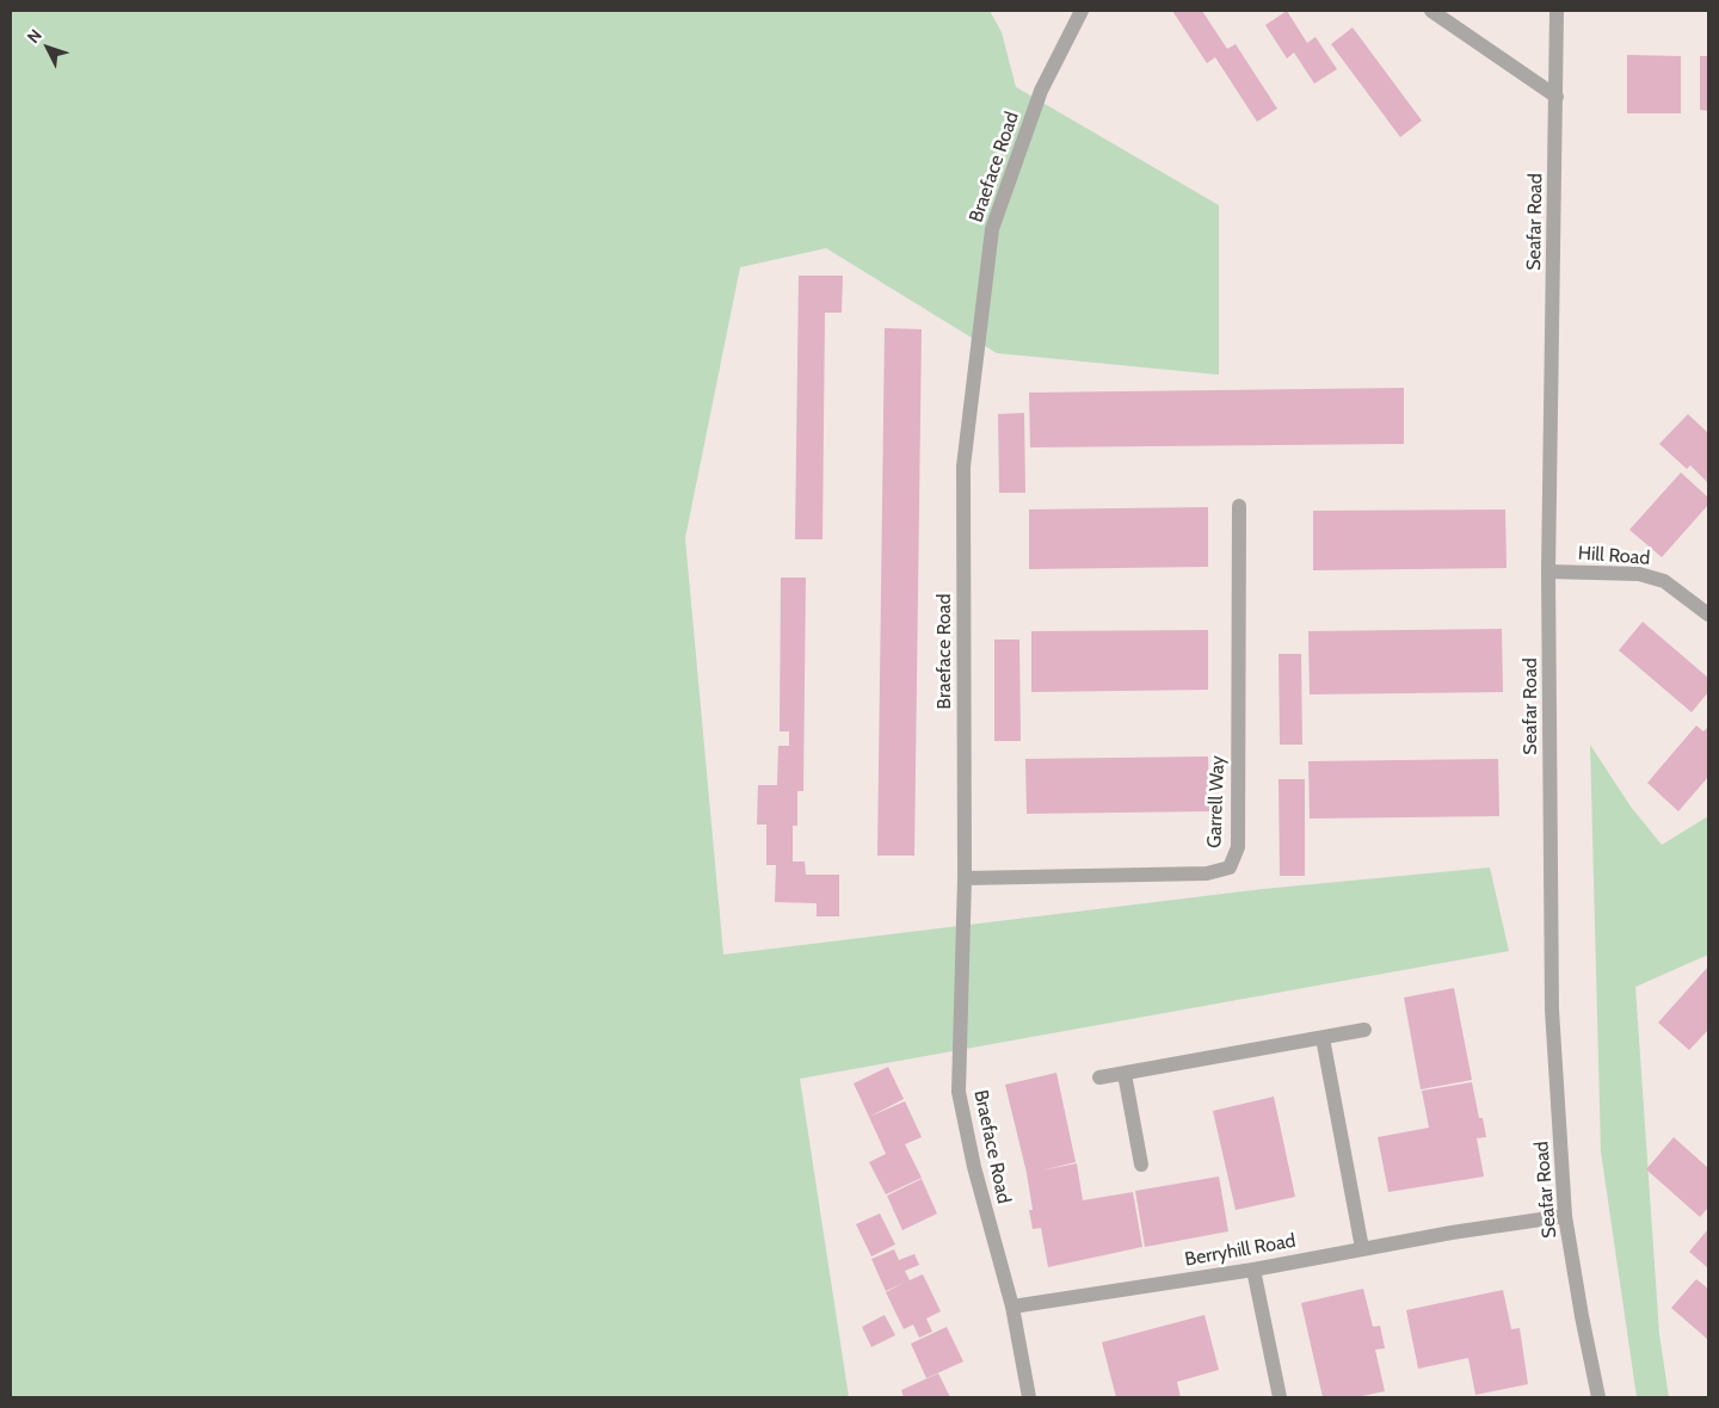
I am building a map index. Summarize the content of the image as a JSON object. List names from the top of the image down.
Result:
{
  "streets": {
    "street": [
      "Braeface Road",
      "Seafar Road",
      "Hill Road",
      "Garrell Way",
      "Berryhill Road"
    ]
  },
  "crossings": [
    ["Braeface Road", "Garrell Way"],
    ["Braeface Road", "Berryhill Road"],
    ["Seafar Road", "Hill Road"],
    ["Seafar Road", "Berryhill Road"]
  ],
  "north": "top left"
}
